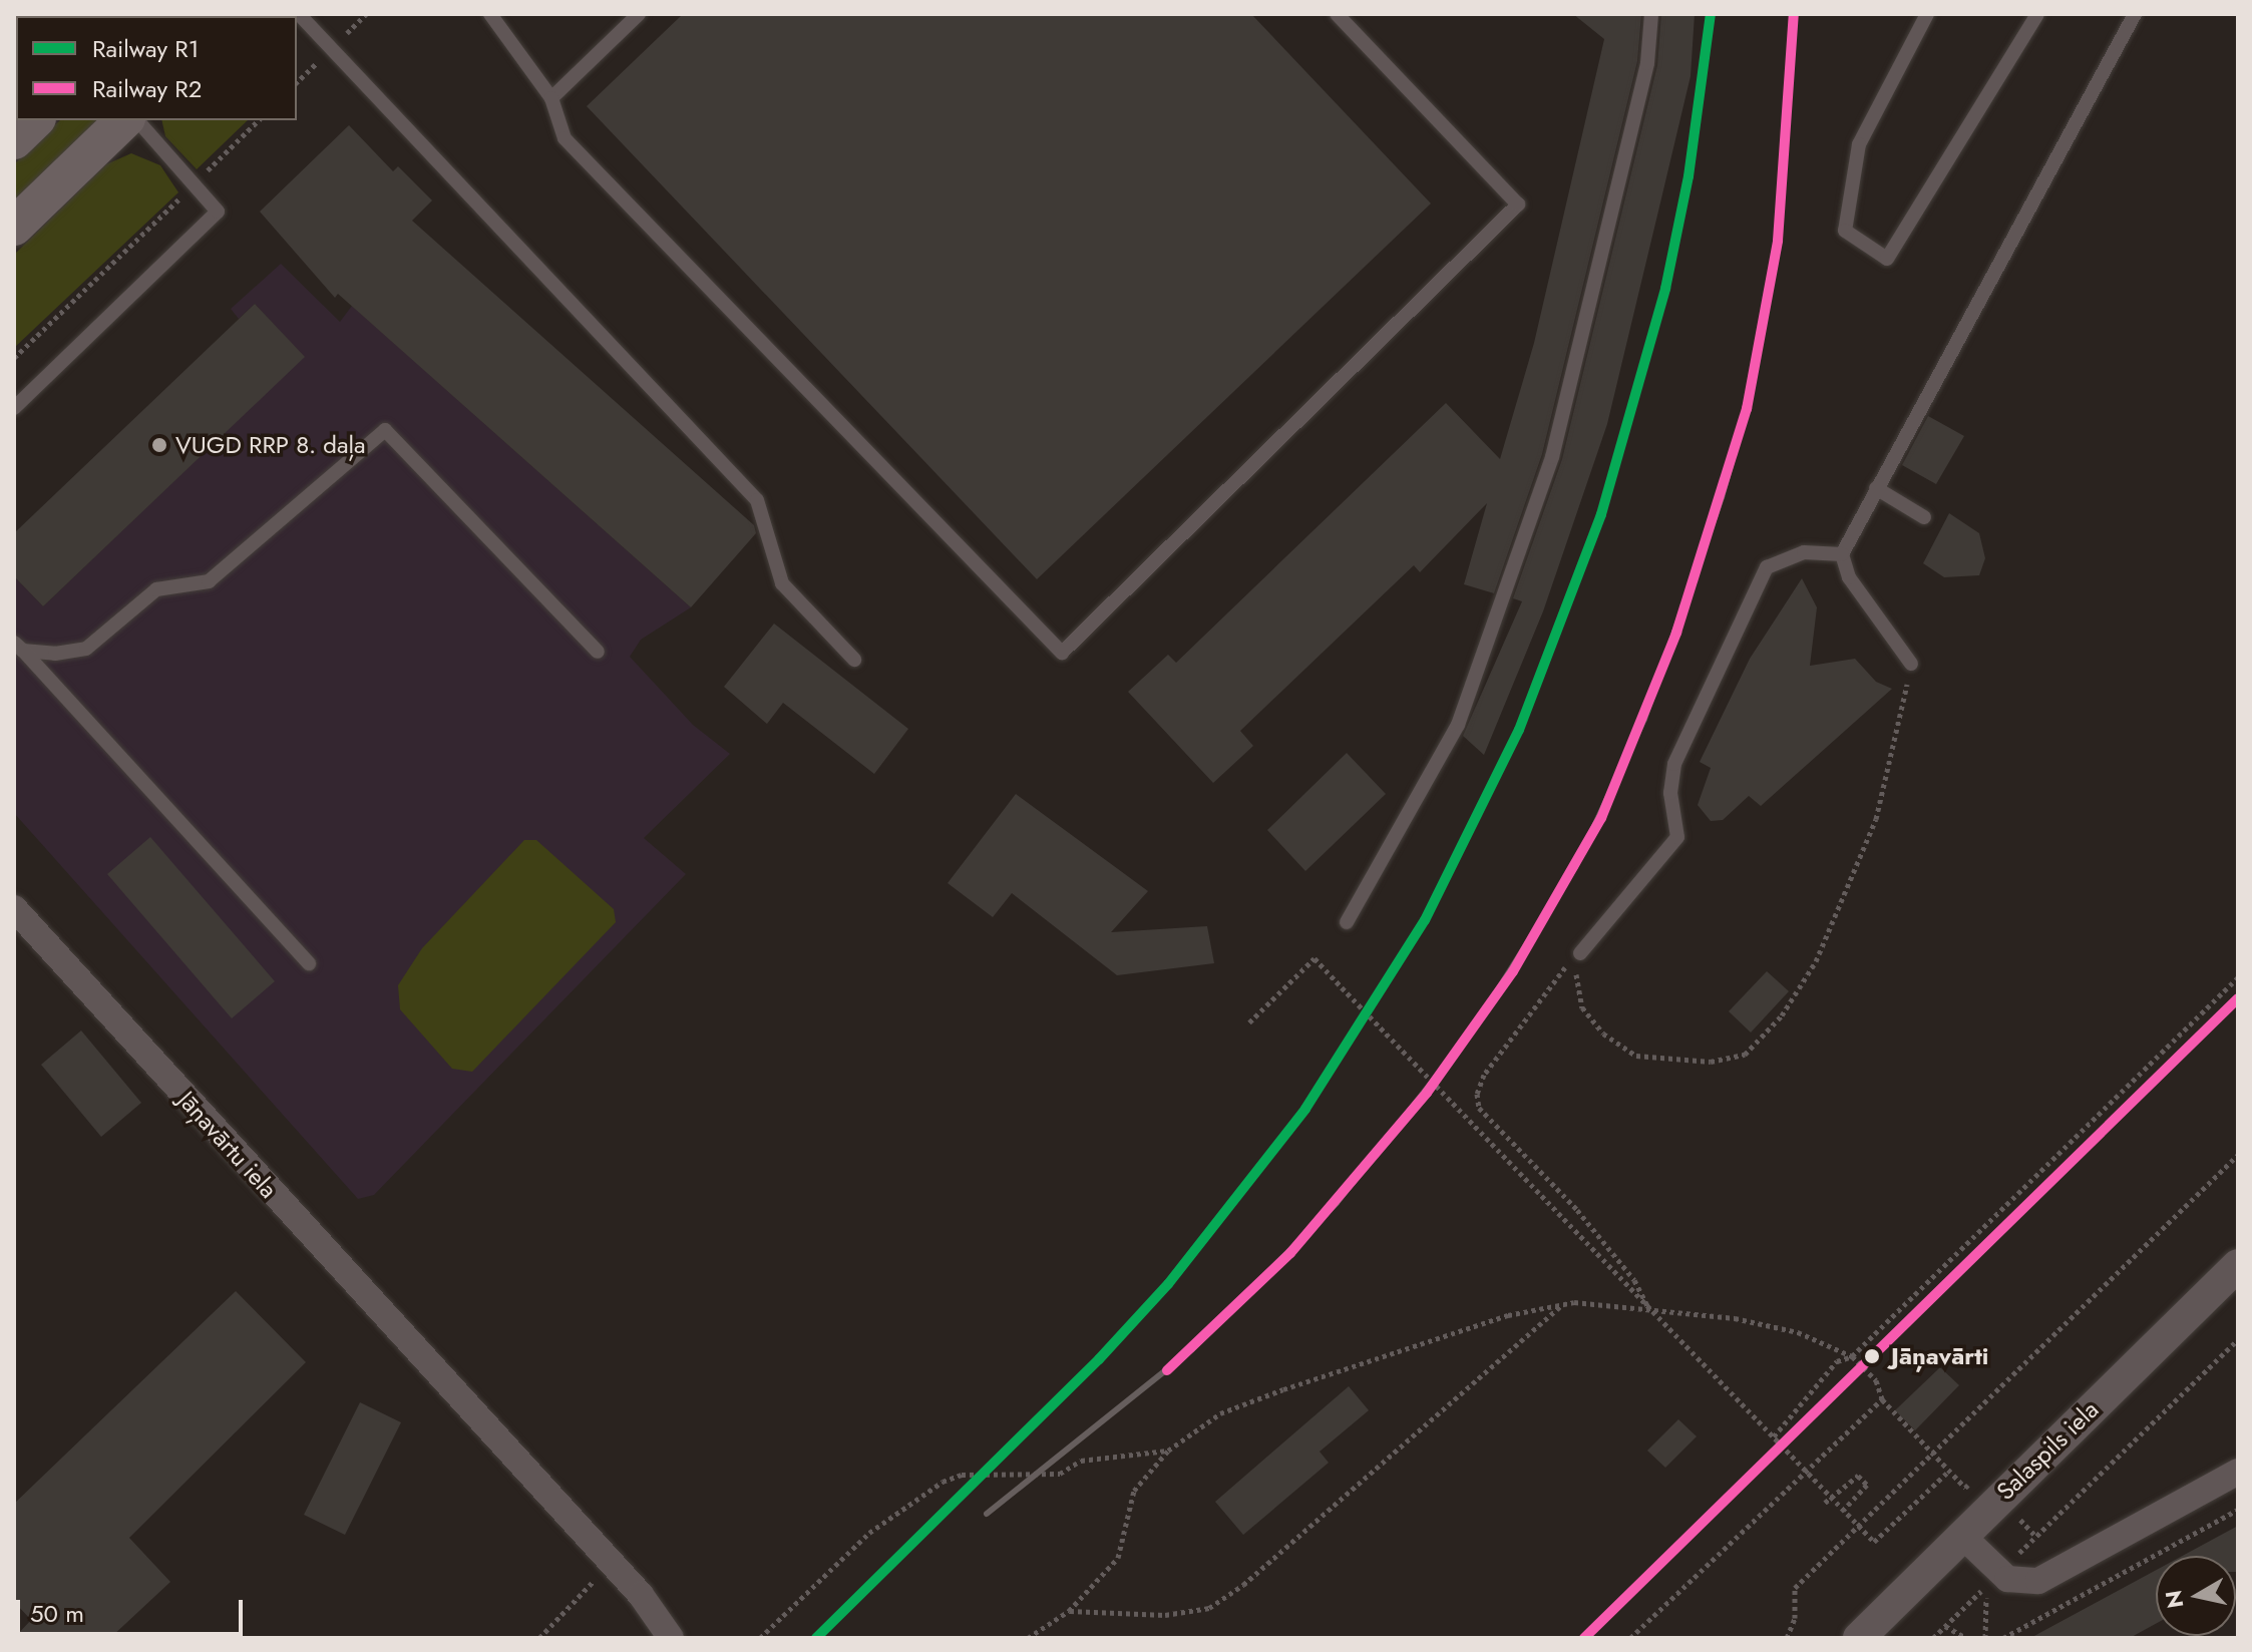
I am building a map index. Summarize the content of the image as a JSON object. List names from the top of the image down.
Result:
{
  "streets": {
    "street": ["Jāņavārtu iela", "Salaspils iela"]
  },
  "places": ["VUGD RRP 8. daļa", "Jāņavārti"],
  "lines": ["rail line R1", "rail line R2"],
  "legend": ["Railway R1", "Railway R2"],
  "scale_bar": "50 m",
  "north": "left"
}
